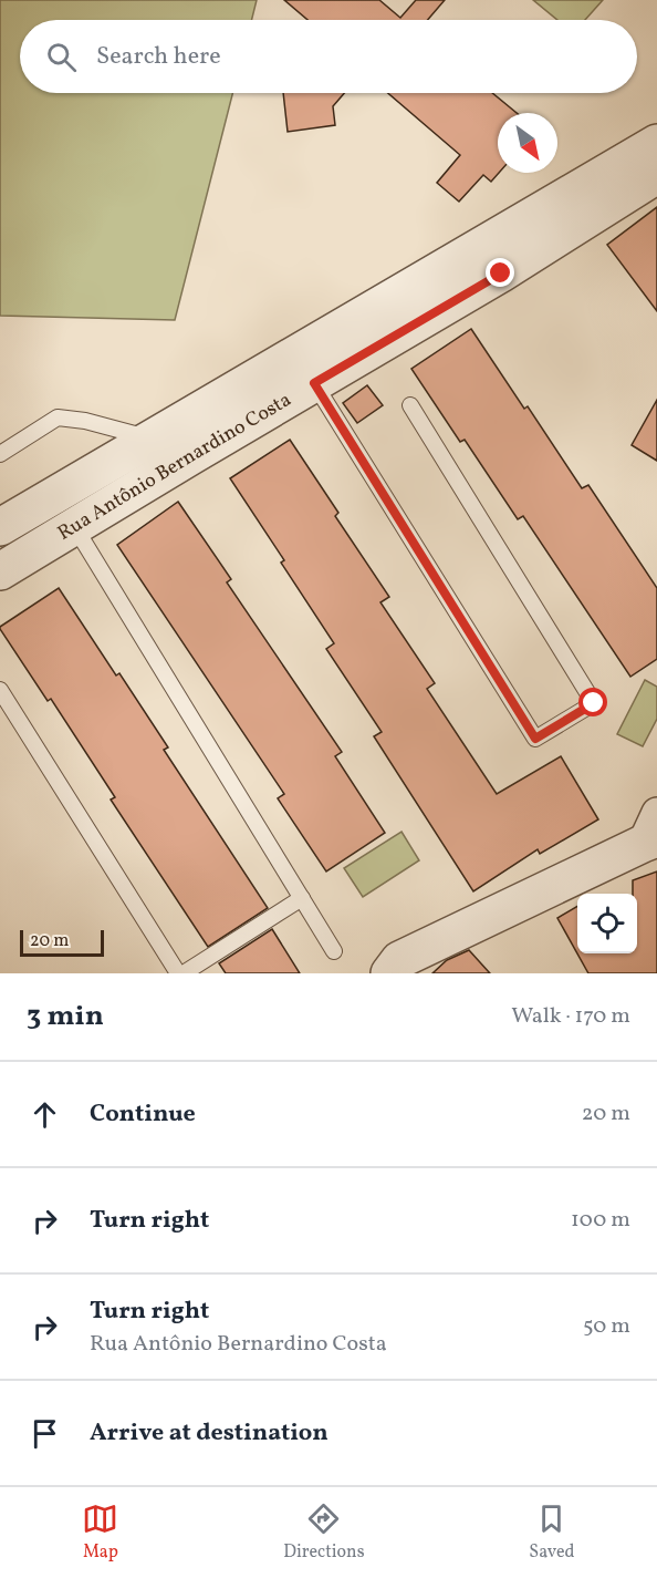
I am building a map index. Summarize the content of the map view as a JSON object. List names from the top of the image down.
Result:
{
  "streets": {
    "street": ["Rua Antônio Bernardino Costa"]
  },
  "scale_bar": "20 m",
  "north": "bottom right",
  "page": {
    "search": "Search here",
    "scale": "20 m",
    "heading": ["3 min", "Walk · 170 m"],
    "list": [
      ["Continue", "20 m"],
      ["Turn right", "100 m"],
      ["Turn right", "Rua Antônio Bernardino Costa", "50 m"],
      "Arrive at destination"
    ],
    "nav": ["Map", "Directions", "Saved"]
  }
}
